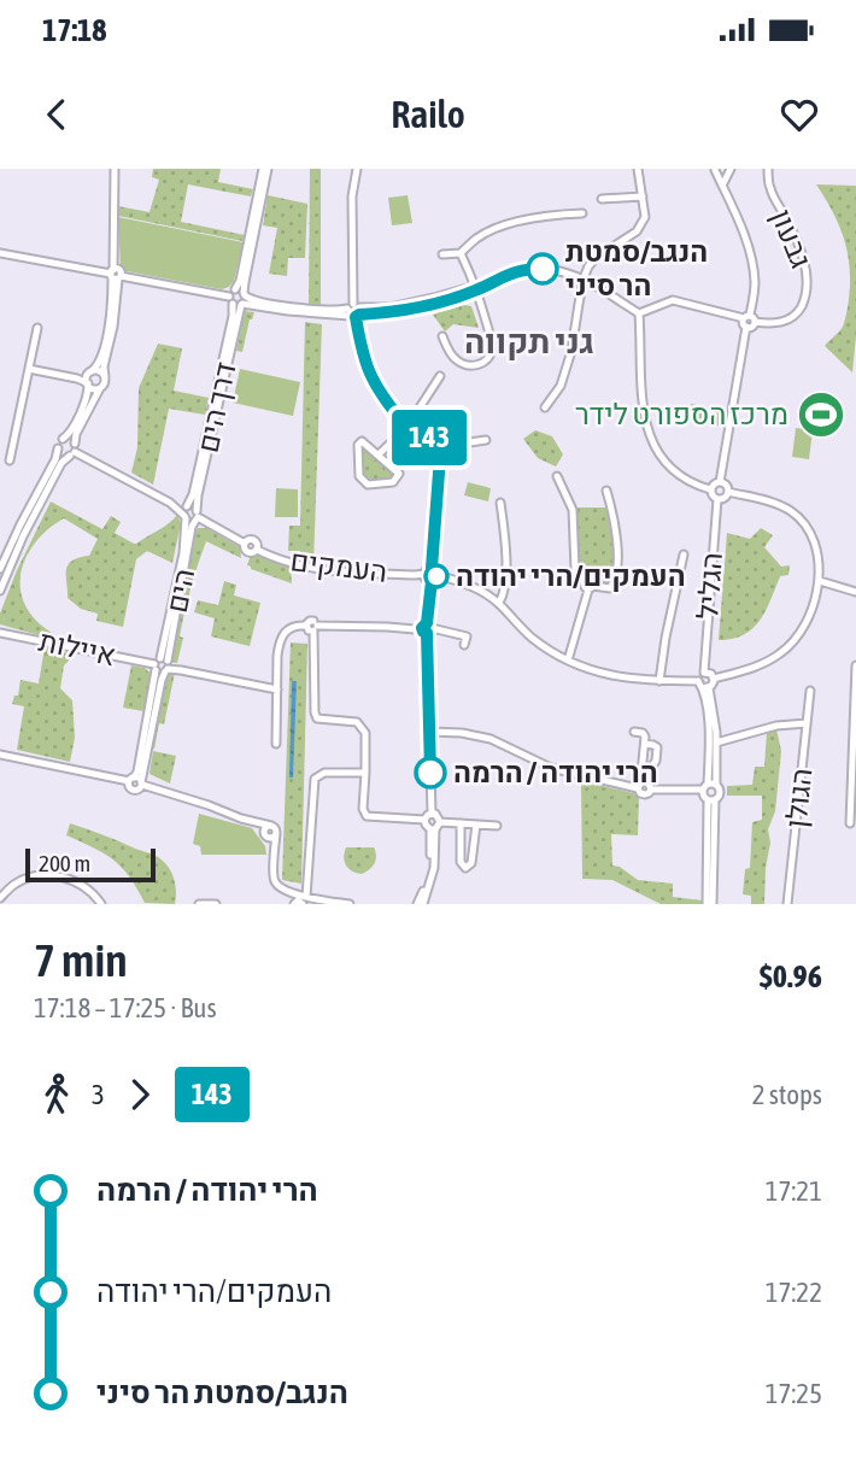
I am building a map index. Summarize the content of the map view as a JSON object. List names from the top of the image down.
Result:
{
  "streets": {
    "street": [
      "גבעון",
      "דרך הים",
      "העמקים",
      "הגליל",
      "הים",
      "איילות",
      "הגולן"
    ]
  },
  "crossings": [
    ["דרך הים", "העמקים"],
    ["דרך הים", "הים"],
    ["העמקים", "הים"],
    ["הים", "איילות"]
  ],
  "districts": ["גני תקווה"],
  "places": {
    "other": ["הנגב/סמטת הר סיני", "העמקים/הרי יהודה", "הרי יהודה / הרמה"],
    "sports": ["מרכז הספורט לידר"]
  },
  "lines": ["bus line 143"],
  "scale_bar": "200 m",
  "page": {
    "status": "17:18",
    "header": "Railo",
    "on_map": "143",
    "scale": "200 m",
    "heading": ["7 min", "17:18 – 17:25 · Bus", "$0.96"],
    "legs": ["3", "143", "2 stops"],
    "list": [
      {
        "name": "הרי יהודה / הרמה",
        "value": "17:21"
      },
      {
        "name": "העמקים/הרי יהודה",
        "value": "17:22"
      },
      {
        "name": "הנגב/סמטת הר סיני",
        "value": "17:25"
      }
    ]
  }
}
